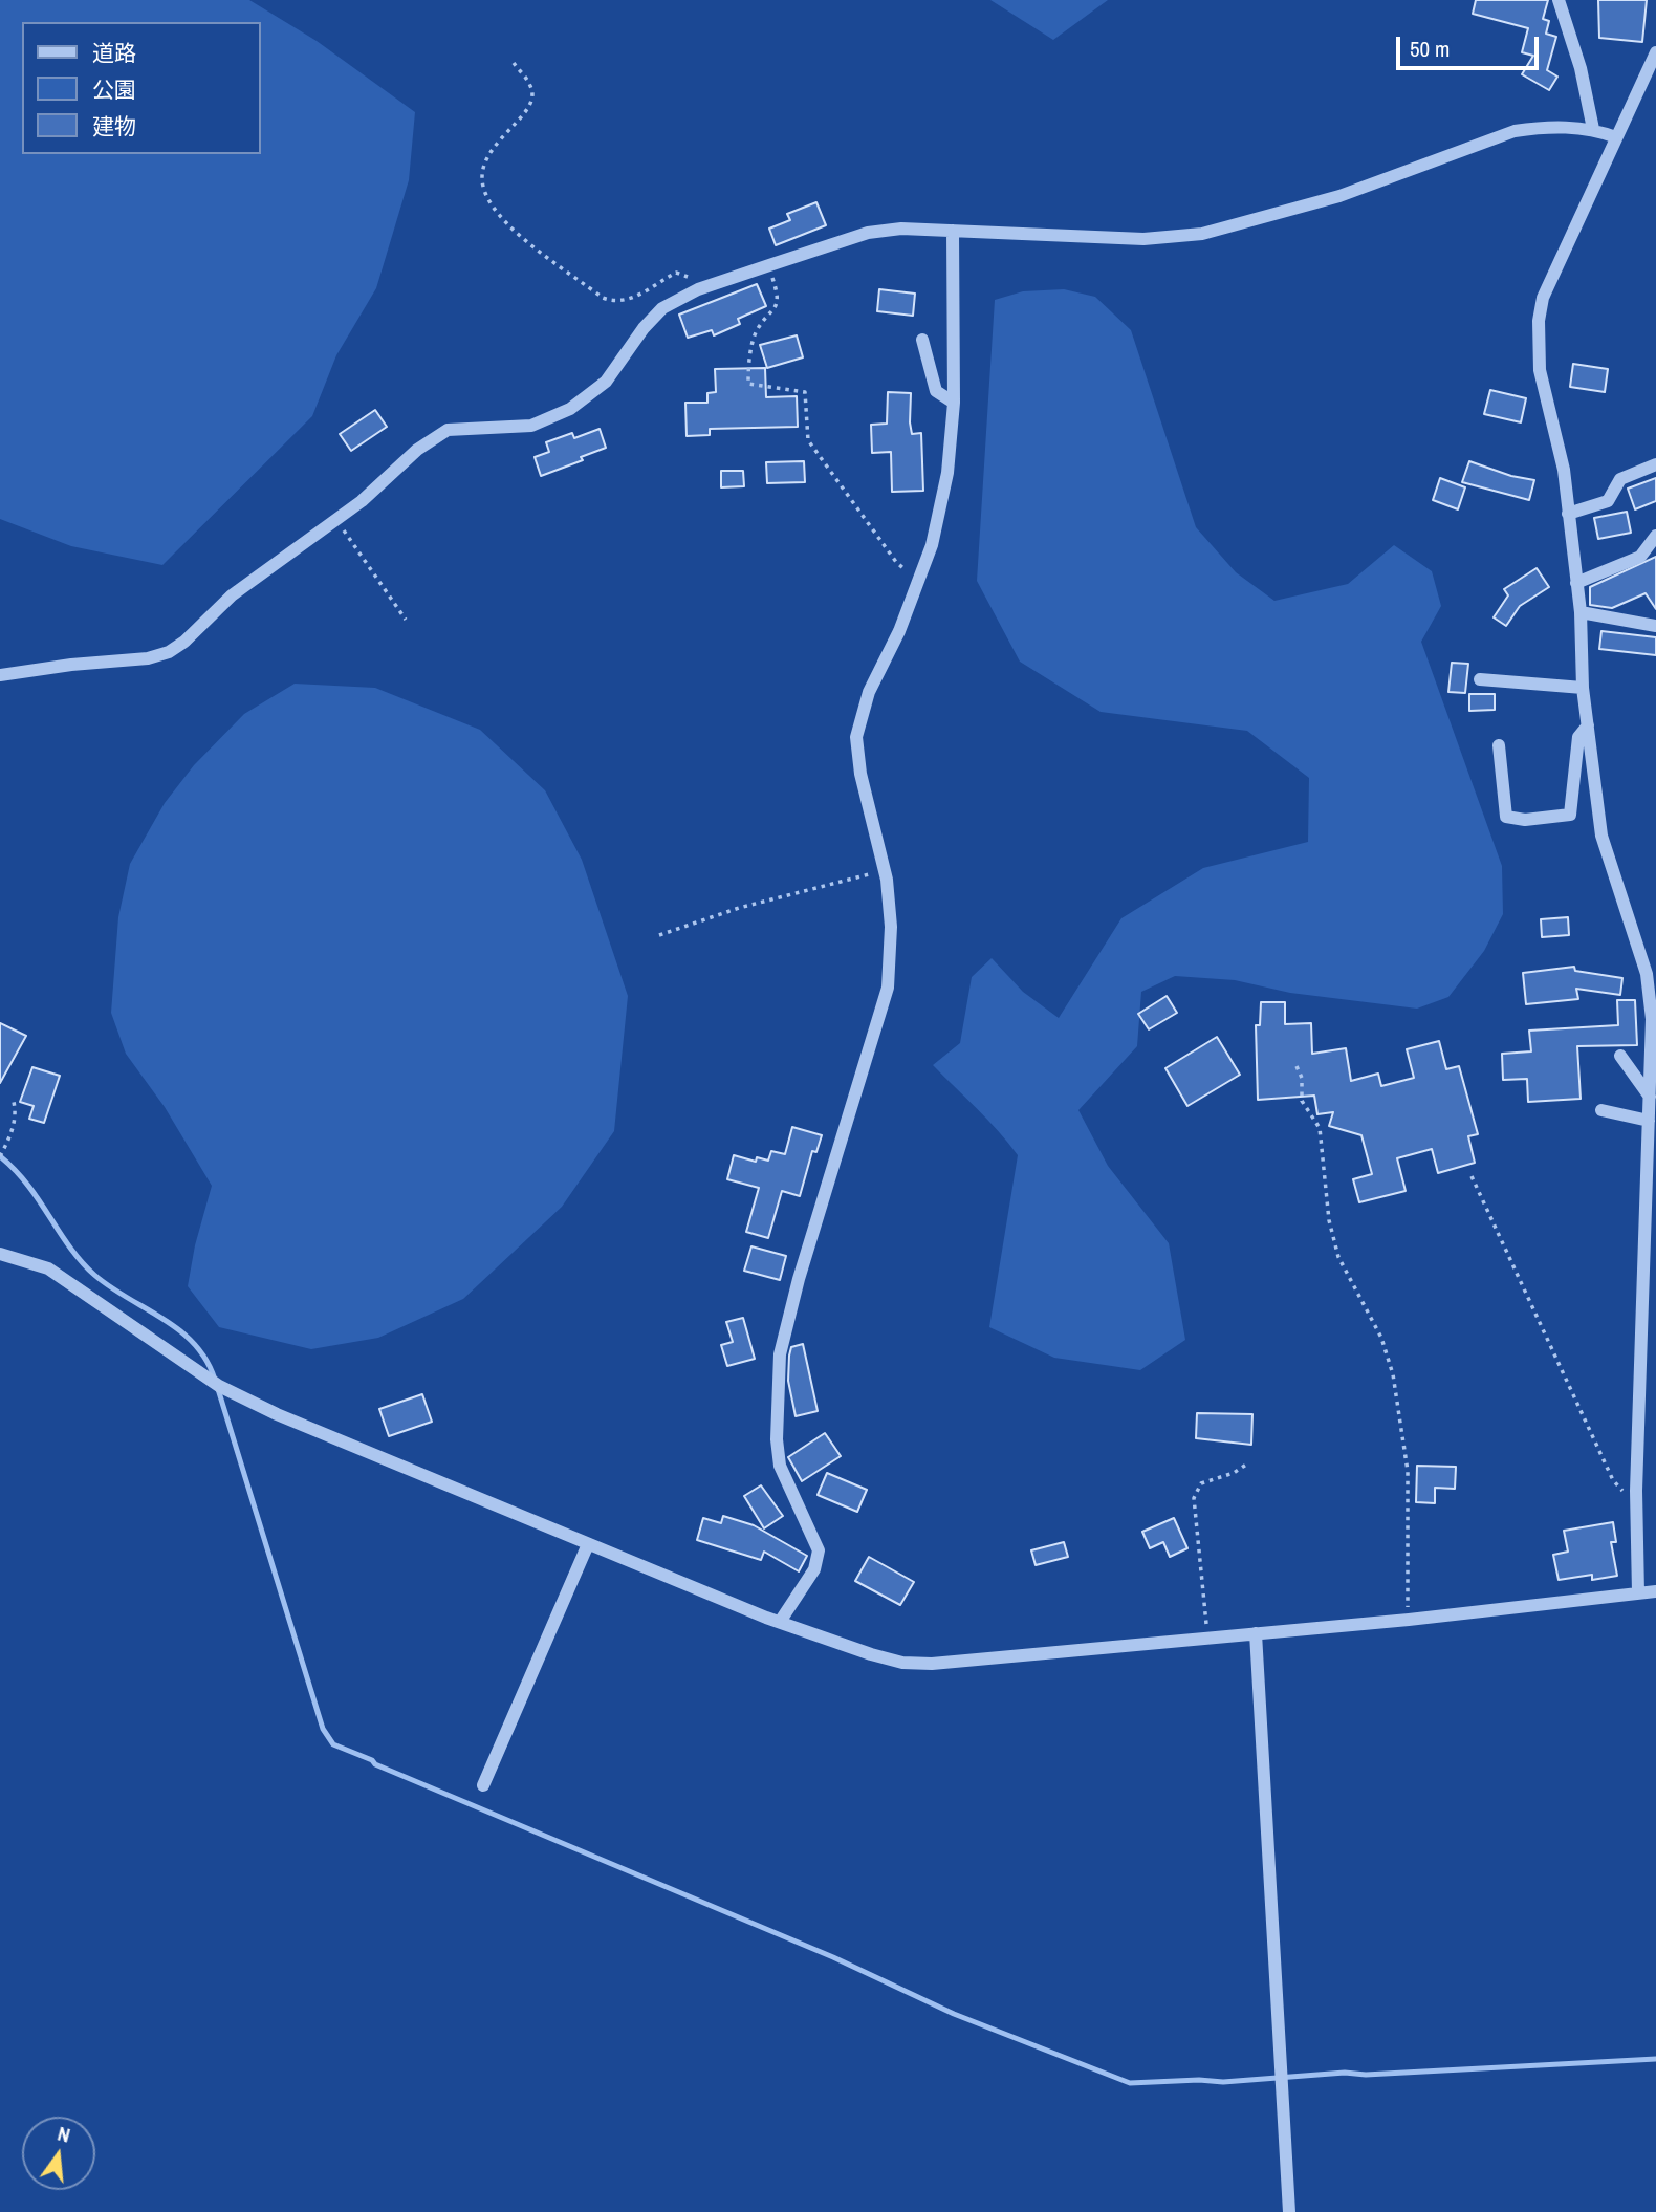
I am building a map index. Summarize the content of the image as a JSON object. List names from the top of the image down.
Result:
{
  "legend": ["道路", "公園", "建物"],
  "scale_bar": "50 m",
  "north": "top"
}
